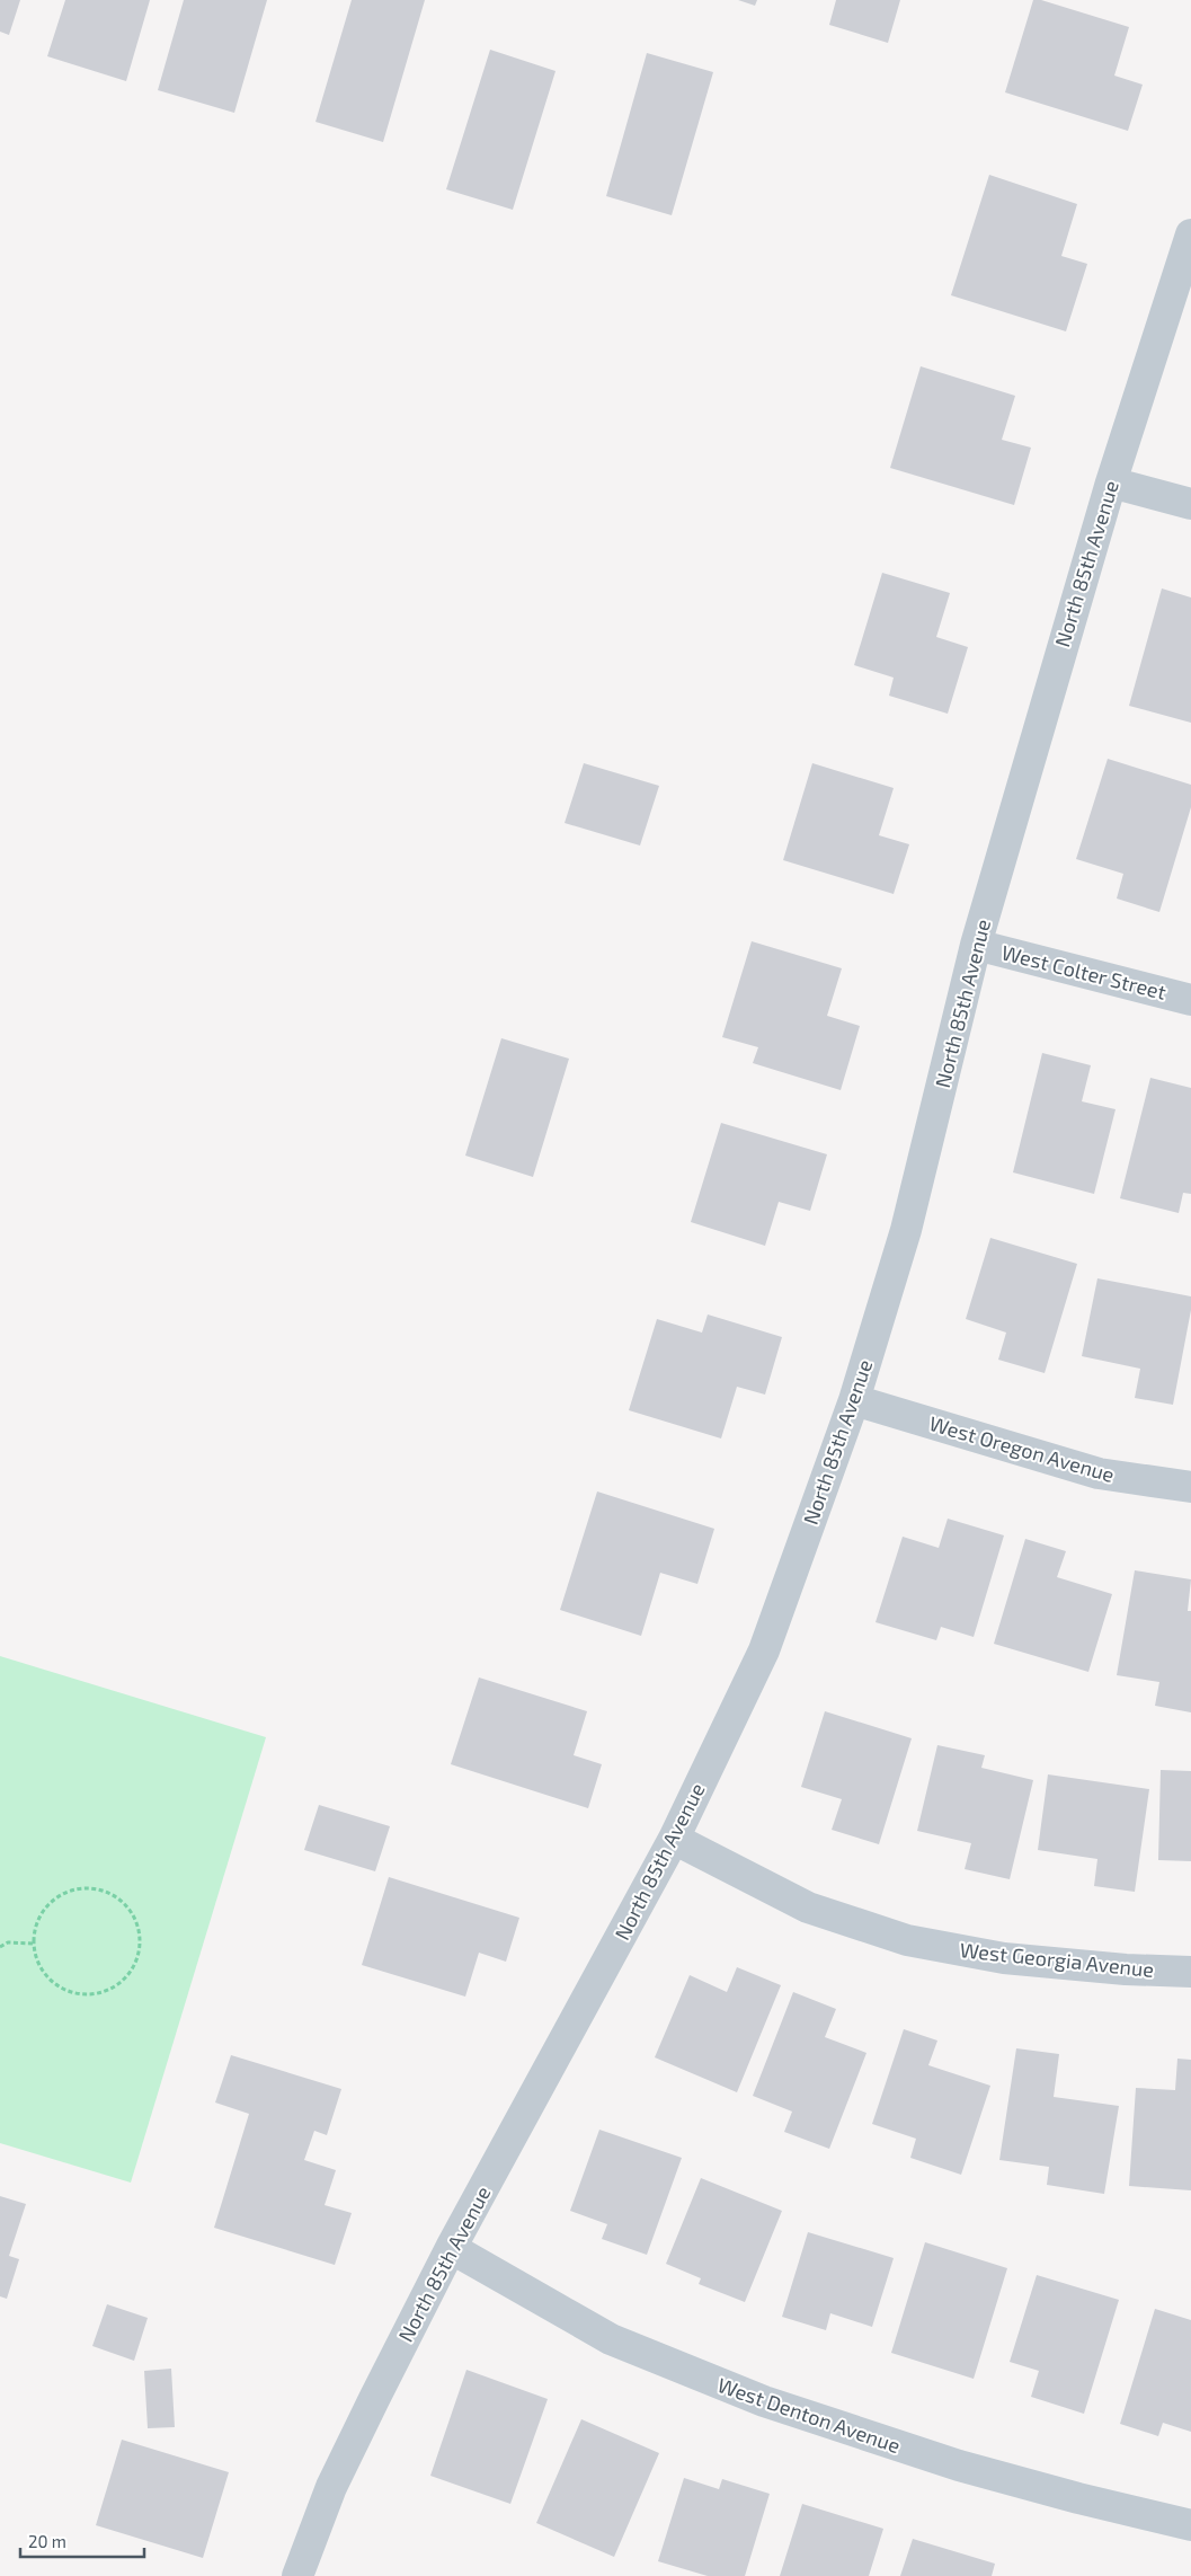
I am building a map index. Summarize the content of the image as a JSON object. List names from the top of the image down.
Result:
{
  "streets": {
    "street": [
      "North 85th Avenue",
      "West Colter Street",
      "West Oregon Avenue",
      "West Georgia Avenue",
      "West Denton Avenue"
    ]
  },
  "crossings": [
    ["North 85th Avenue", "West Colter Street"],
    ["North 85th Avenue", "West Oregon Avenue"],
    ["North 85th Avenue", "West Georgia Avenue"],
    ["North 85th Avenue", "West Denton Avenue"]
  ],
  "scale_bar": "20 m"
}
